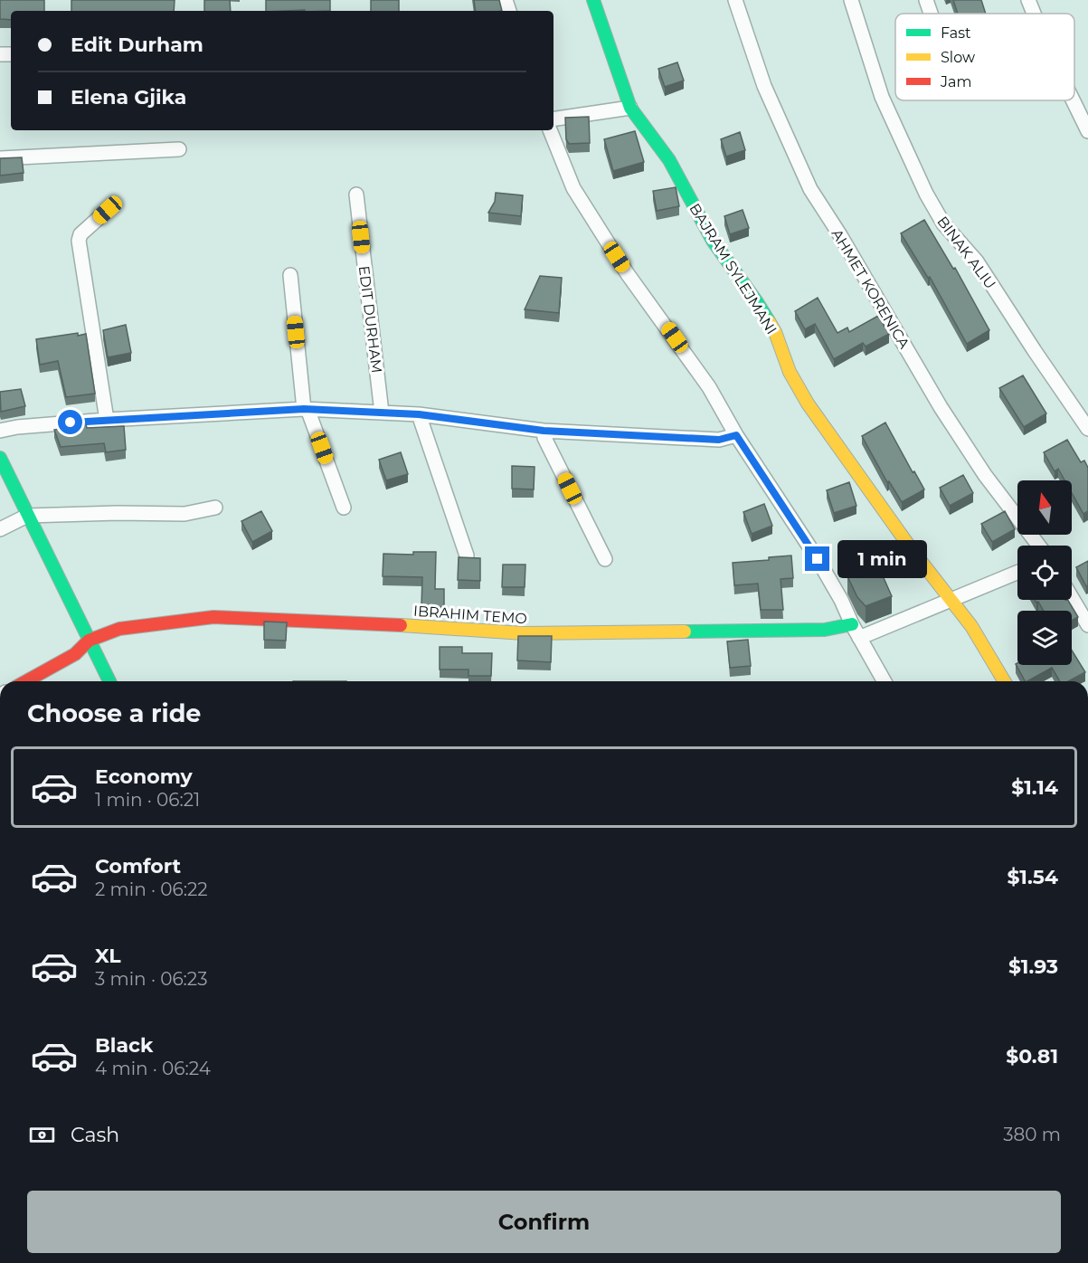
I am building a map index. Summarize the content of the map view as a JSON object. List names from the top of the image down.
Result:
{
  "streets": {
    "street": [
      "BINAK ALIU",
      "BAJRAM SYLEJMANI",
      "AHMET KORENICA",
      "EDIT DURHAM",
      "IBRAHIM TEMO"
    ]
  },
  "legend": ["Fast", "Slow", "Jam"],
  "north": "top",
  "page": {
    "banner": ["Edit Durham", "Elena Gjika"],
    "bubble": "1 min",
    "heading": "Choose a ride",
    "list": [
      {
        "name": "Economy",
        "note": "1 min · 06:21",
        "value": "$1.14"
      },
      {
        "name": "Comfort",
        "note": "2 min · 06:22",
        "value": "$1.54"
      },
      {
        "name": "XL",
        "note": "3 min · 06:23",
        "value": "$1.93"
      },
      {
        "name": "Black",
        "note": "4 min · 06:24",
        "value": "$0.81"
      }
    ],
    "pay": ["Cash", "380 m"],
    "buttons": "Confirm"
  }
}
